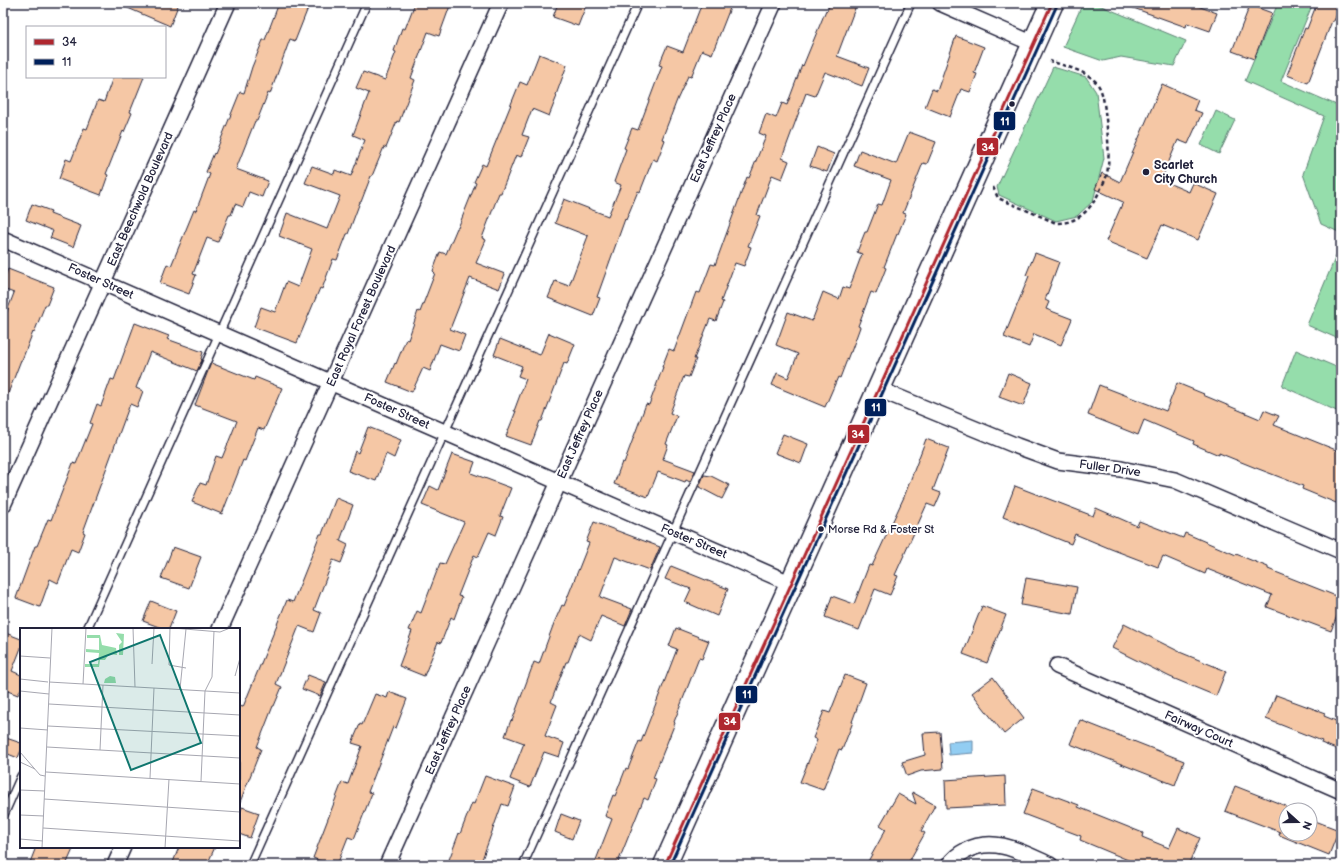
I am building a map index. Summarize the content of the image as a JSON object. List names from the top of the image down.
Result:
{
  "streets": {
    "street": [
      "East Jeffrey Place",
      "East Beechwold Boulevard",
      "Foster Street",
      "East Royal Forest Boulevard",
      "Fuller Drive",
      "Fairway Court"
    ]
  },
  "crossings": [
    ["East Jeffrey Place", "Foster Street"],
    ["East Beechwold Boulevard", "Foster Street"],
    ["Foster Street", "East Royal Forest Boulevard"]
  ],
  "places": ["Scarlet City Church", "Morse Rd & Foster St"],
  "lines": ["transit line 34", "transit line 11"],
  "legend": ["34", "11"],
  "north": "right"
}
